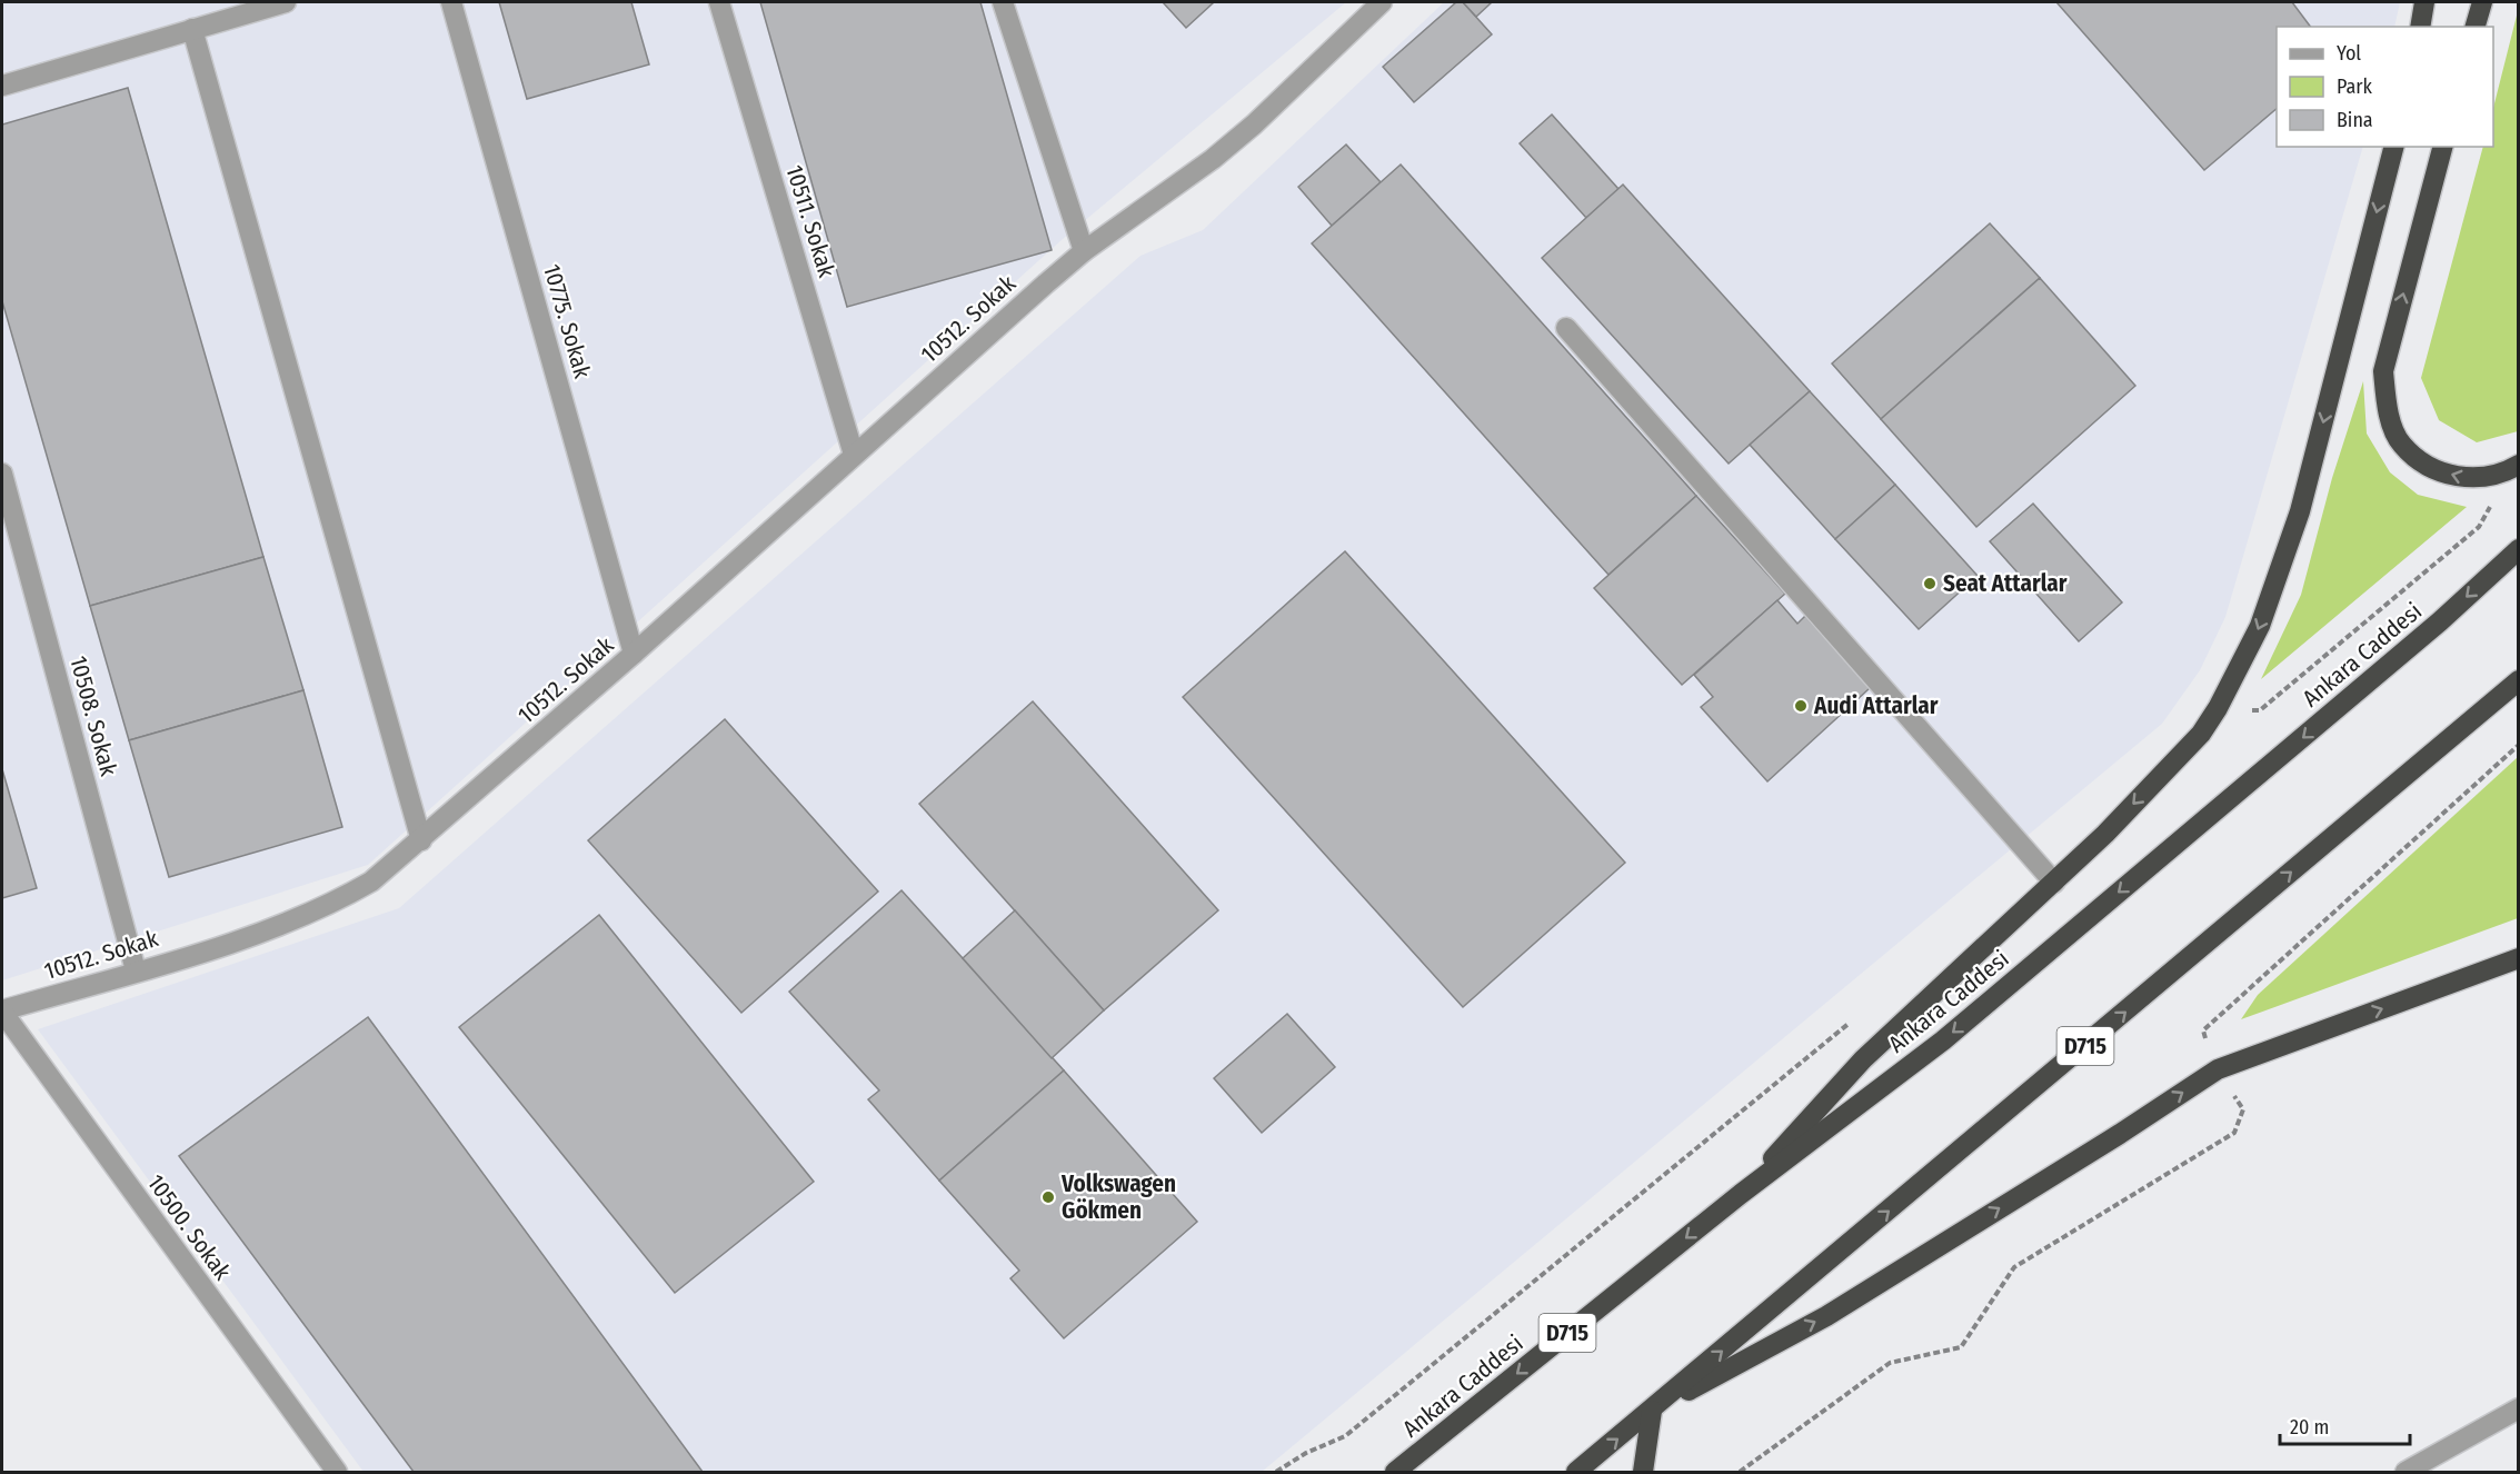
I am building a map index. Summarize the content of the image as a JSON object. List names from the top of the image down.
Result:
{
  "streets": {
    "highway": ["Ankara Caddesi", "D715"],
    "street": [
      "10511. Sokak",
      "10512. Sokak",
      "10775. Sokak",
      "10508. Sokak",
      "10500. Sokak"
    ]
  },
  "crossings": [
    ["10511. Sokak", "10512. Sokak"],
    ["10512. Sokak", "10775. Sokak"],
    ["10512. Sokak", "10508. Sokak"],
    ["10512. Sokak", "10500. Sokak"]
  ],
  "places": ["Seat Attarlar", "Audi Attarlar", "Volkswagen Gökmen"],
  "legend": ["Yol", "Park", "Bina"],
  "scale_bar": "20 m"
}
